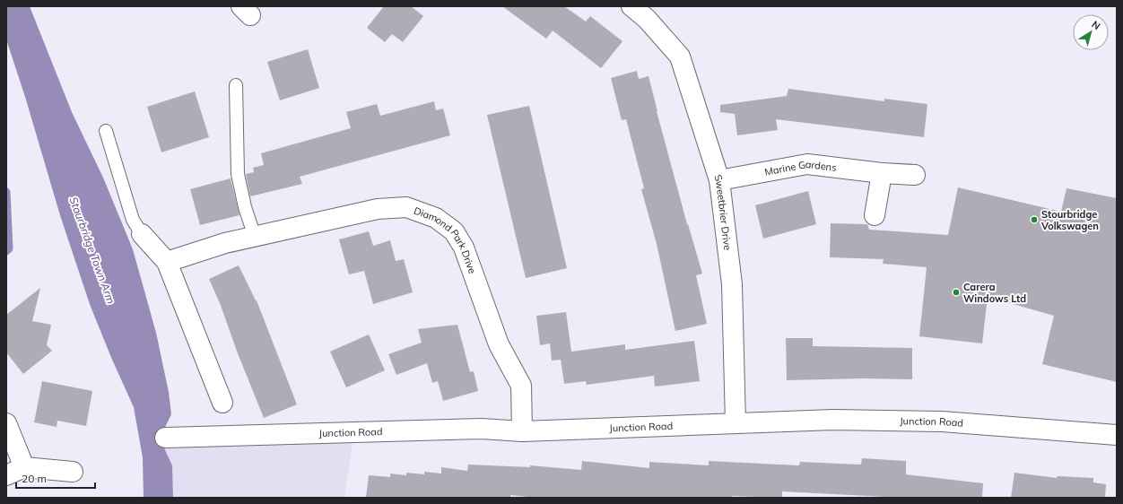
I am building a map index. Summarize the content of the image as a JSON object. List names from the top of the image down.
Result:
{
  "streets": {
    "street": [
      "Marine Gardens",
      "Sweetbrier Drive",
      "Diamond Park Drive",
      "Junction Road"
    ]
  },
  "crossings": [
    ["Marine Gardens", "Sweetbrier Drive"],
    ["Sweetbrier Drive", "Junction Road"],
    ["Diamond Park Drive", "Junction Road"]
  ],
  "water": ["Stourbridge Town Arm"],
  "places": ["Stourbridge Volkswagen", "Carera Windows Ltd"],
  "scale_bar": "20 m",
  "north": "top right"
}
